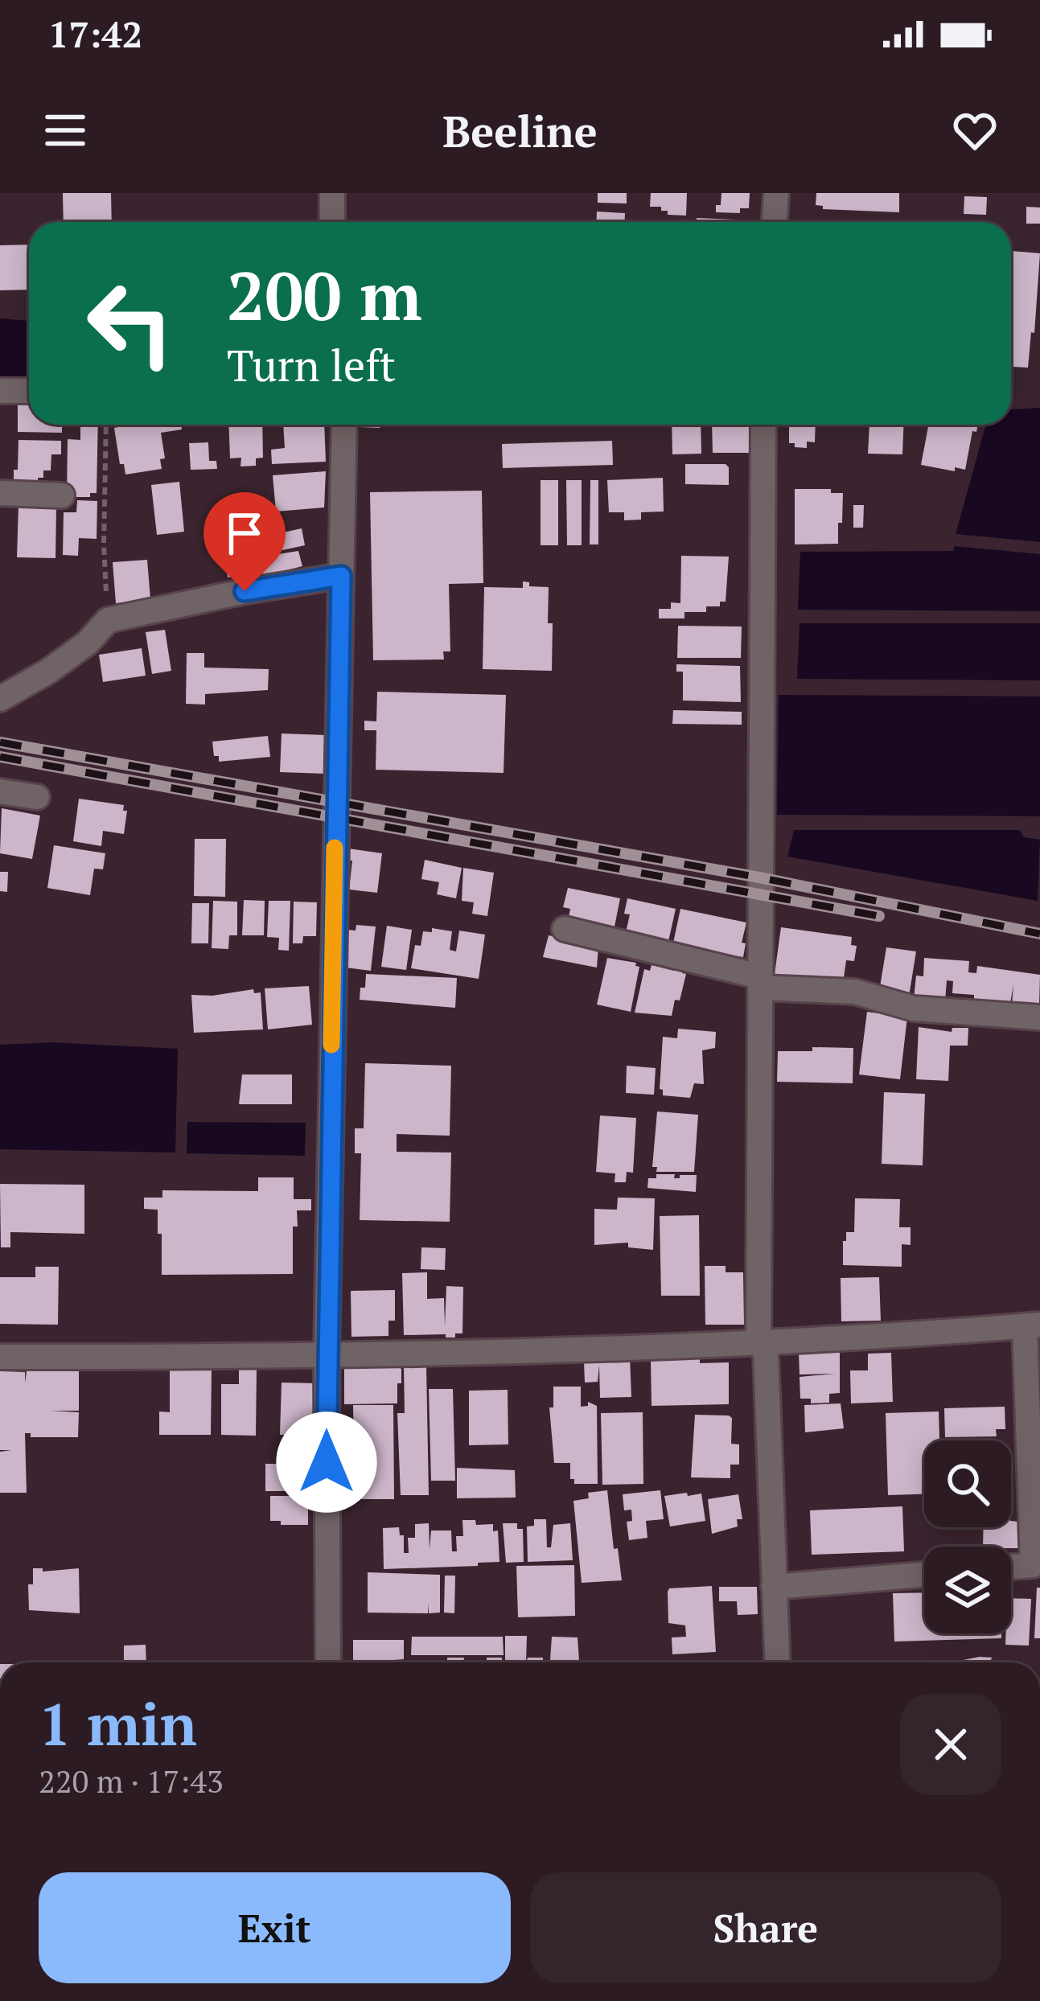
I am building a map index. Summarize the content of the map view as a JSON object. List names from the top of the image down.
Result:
{
  "page": {
    "status": "17:42",
    "header": "Beeline",
    "turn": ["200 m", "Turn left"],
    "heading": ["1 min", "220 m · 17:43"],
    "buttons": ["Exit", "Share"]
  }
}
